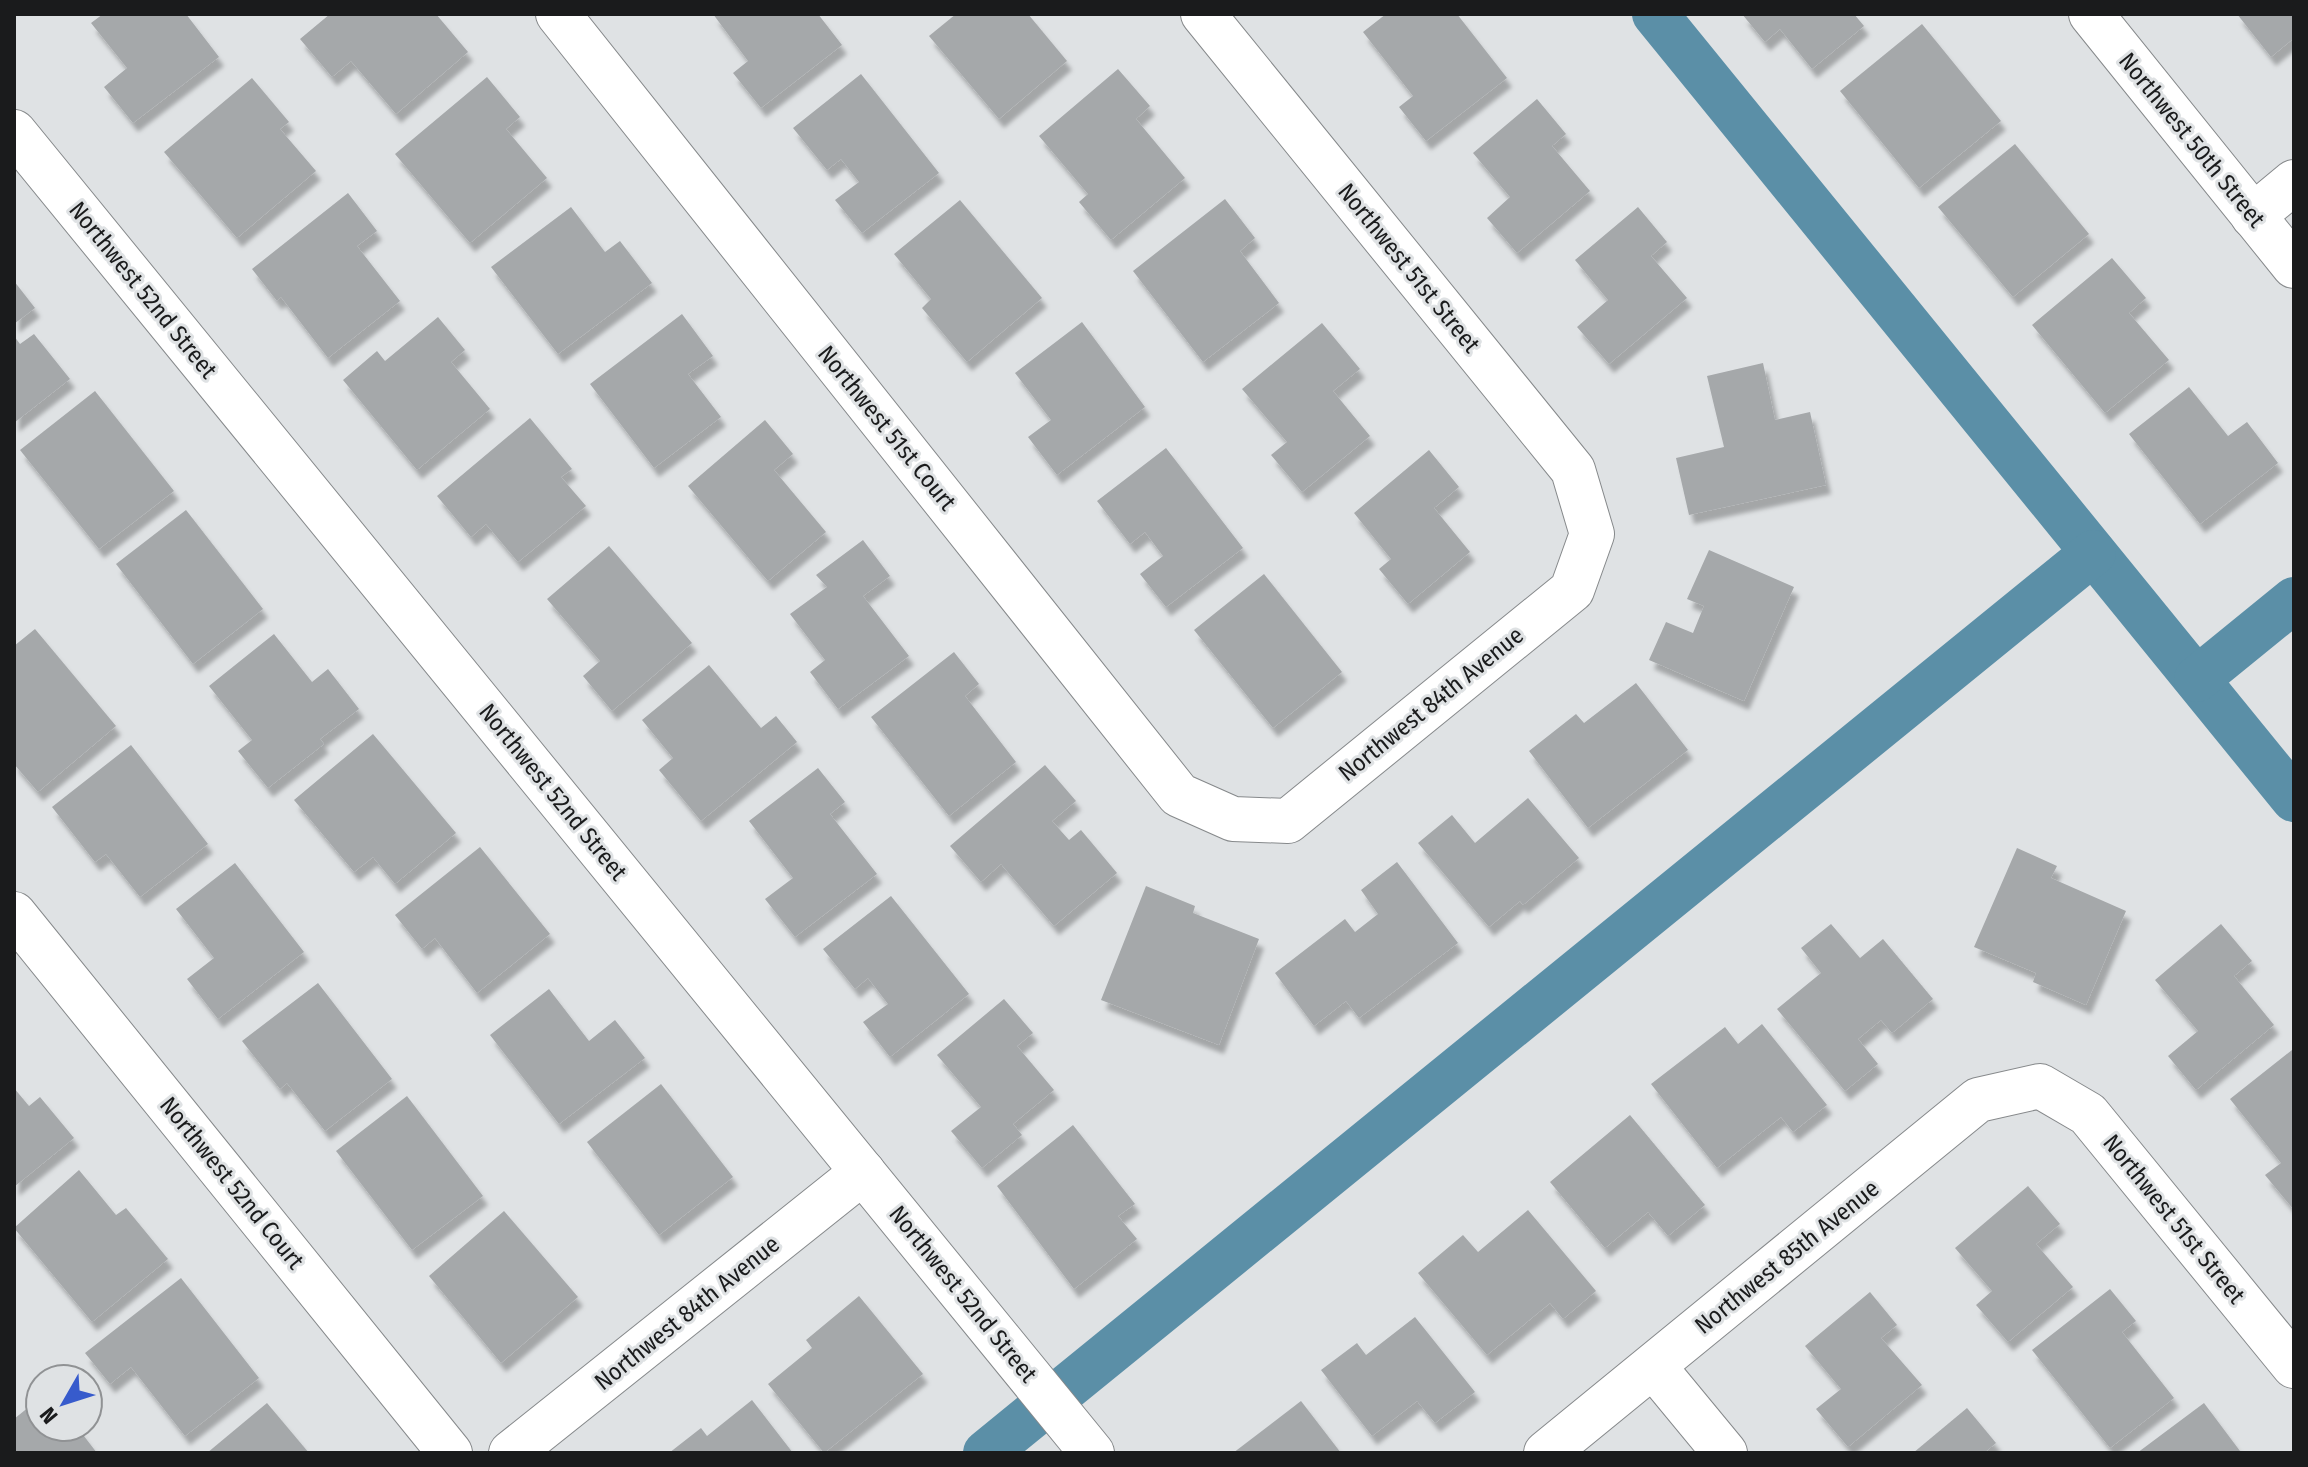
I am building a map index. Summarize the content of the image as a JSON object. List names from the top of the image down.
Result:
{
  "streets": {
    "street": [
      "Northwest 50th Street",
      "Northwest 51st Street",
      "Northwest 52nd Street",
      "Northwest 51st Court",
      "Northwest 84th Avenue",
      "Northwest 52nd Court",
      "Northwest 85th Avenue"
    ]
  },
  "crossings": [
    ["Northwest 51st Street", "Northwest 84th Avenue"],
    ["Northwest 51st Street", "Northwest 85th Avenue"],
    ["Northwest 52nd Street", "Northwest 84th Avenue"],
    ["Northwest 51st Court", "Northwest 84th Avenue"]
  ],
  "north": "bottom left"
}
